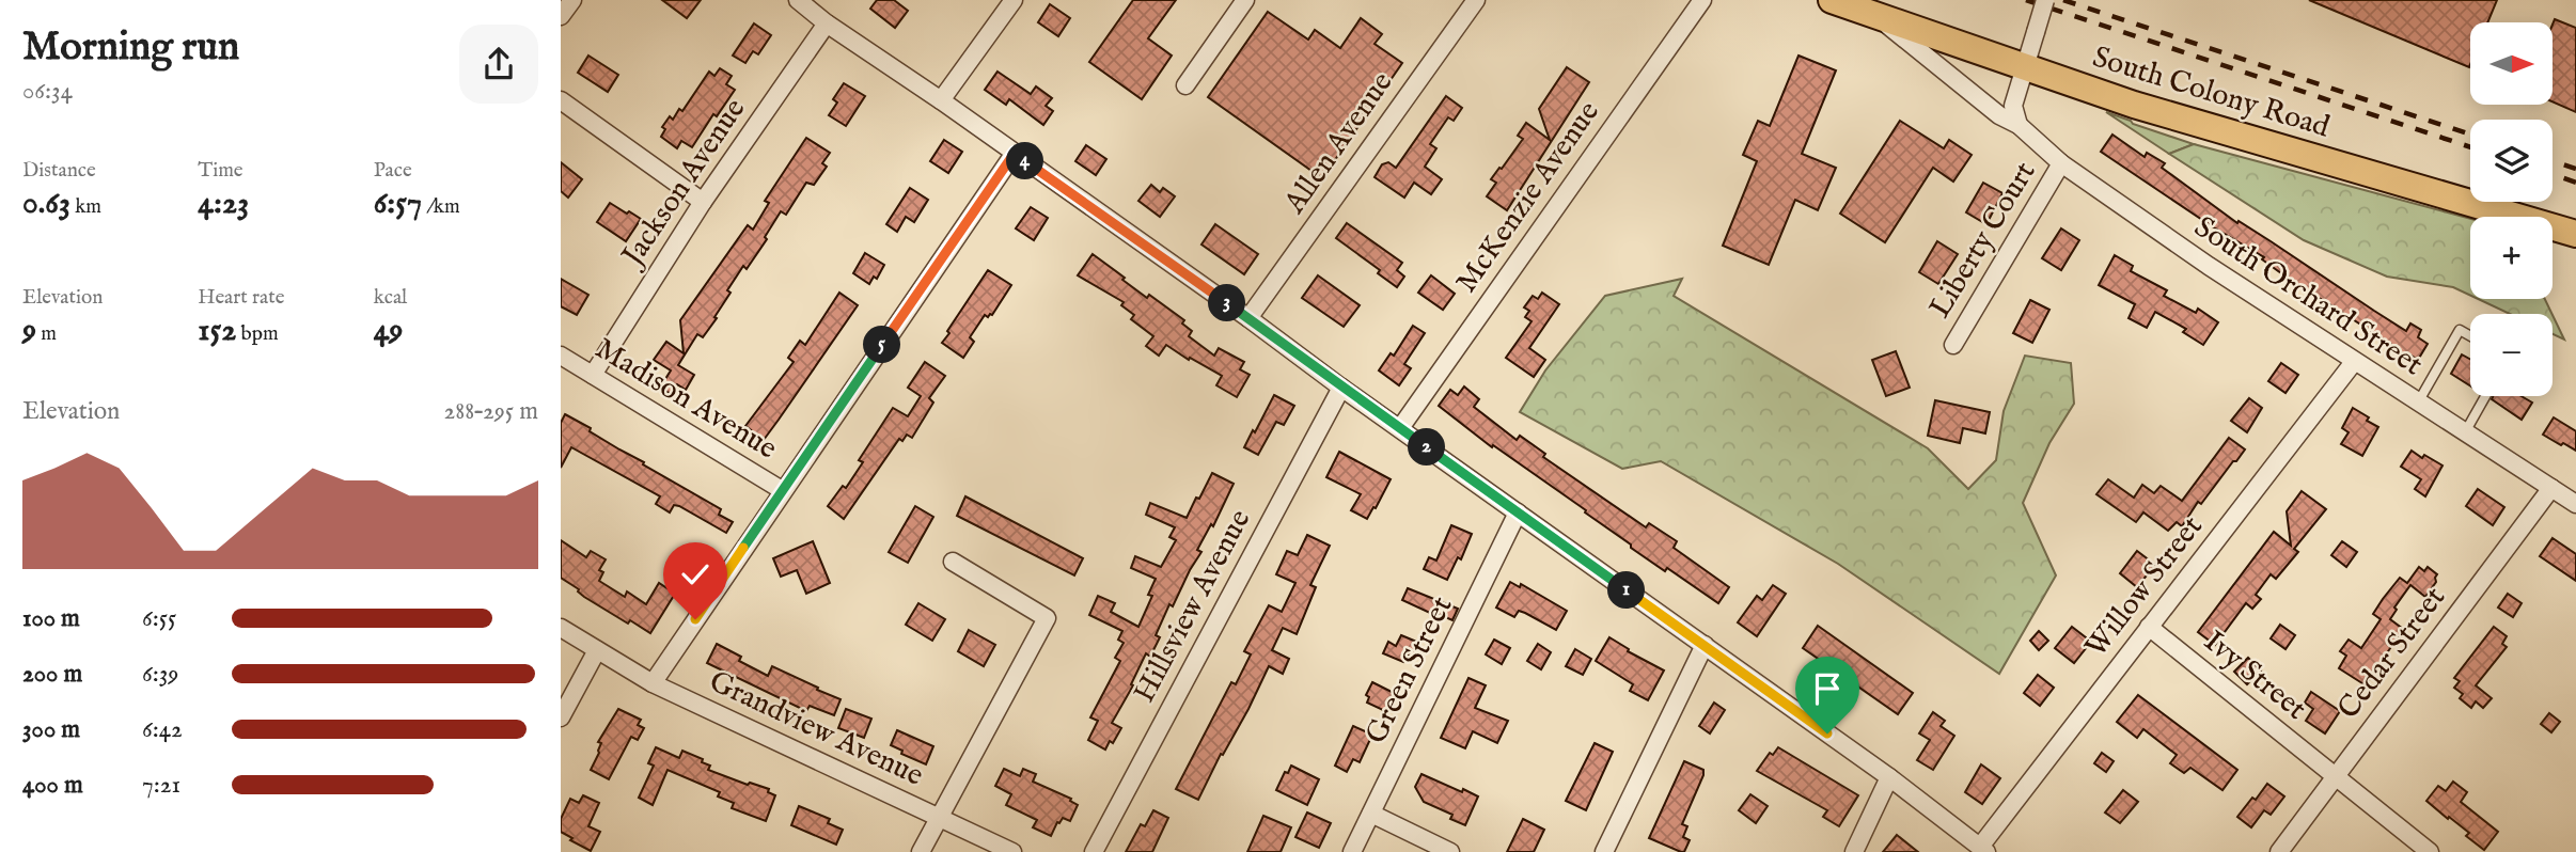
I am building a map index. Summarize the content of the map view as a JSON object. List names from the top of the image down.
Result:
{
  "streets": {
    "main road": ["South Colony Road"],
    "street": [
      "Allen Avenue",
      "Jackson Avenue",
      "McKenzie Avenue",
      "Liberty Court",
      "South Orchard Street",
      "Madison Avenue",
      "Willow Street",
      "Hillsview Avenue",
      "Cedar Street",
      "Green Street",
      "Ivy Street",
      "Grandview Avenue"
    ]
  },
  "crossings": [
    ["South Colony Road", "South Orchard Street"],
    ["Jackson Avenue", "Madison Avenue"],
    ["Liberty Court", "South Orchard Street"],
    ["South Orchard Street", "Willow Street"],
    ["South Orchard Street", "Cedar Street"],
    ["Willow Street", "Ivy Street"],
    ["Cedar Street", "Ivy Street"]
  ],
  "north": "right",
  "page": {
    "heading": ["Morning run", "06:34"],
    "map_buttons": ["+", "−"],
    "stats": [
      ["Distance", "0.63 km"],
      ["Time", "4:23"],
      ["Pace", "6:57 /km"],
      ["Elevation", "9 m"],
      ["Heart rate", "152 bpm"],
      ["kcal", "49"]
    ],
    "pins": [
      "4",
      "3",
      "5",
      "2",
      "1"
    ],
    "chart": ["Elevation", "288–295 m"],
    "list": [
      {
        "name": "100 m",
        "note": "6:55"
      },
      {
        "name": "200 m",
        "note": "6:39"
      },
      {
        "name": "300 m",
        "note": "6:42"
      },
      {
        "name": "400 m",
        "note": "7:21"
      }
    ]
  }
}
